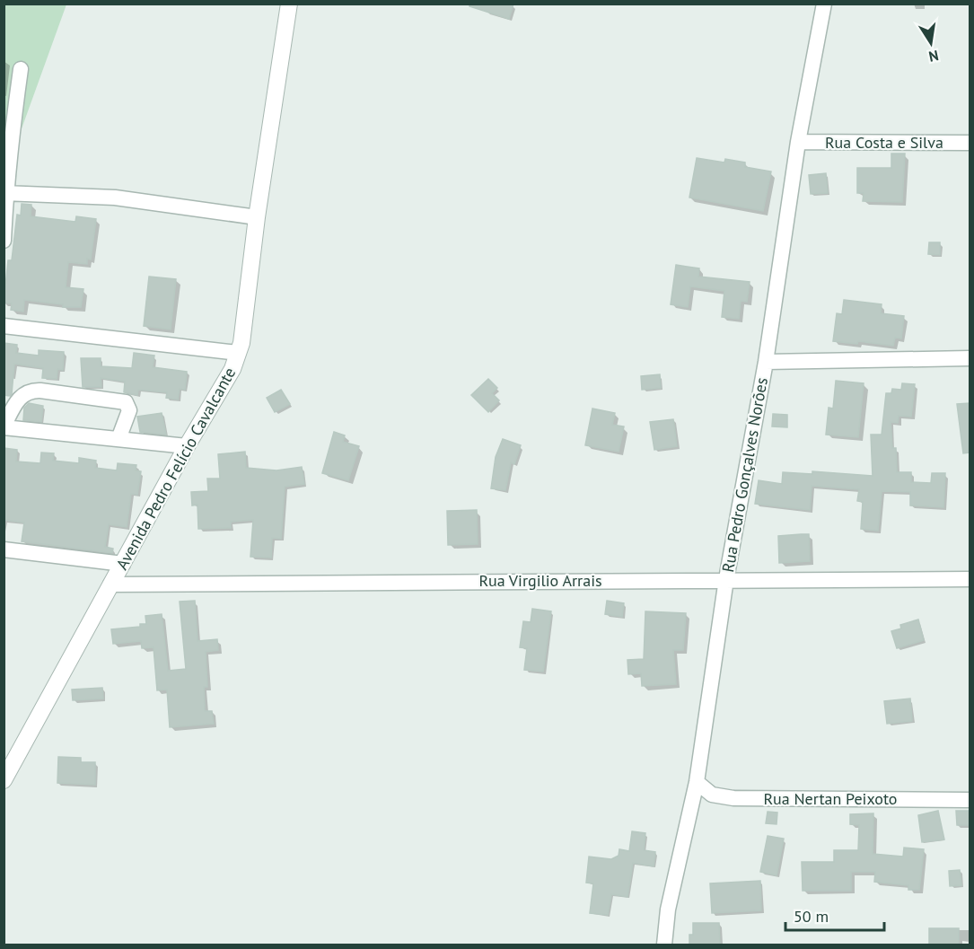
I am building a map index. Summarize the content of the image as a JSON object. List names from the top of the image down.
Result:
{
  "streets": {
    "street": [
      "Rua Costa e Silva",
      "Avenida Pedro Felício Cavalcante",
      "Rua Pedro Gonçalves Norões",
      "Rua Virgilio Arrais",
      "Rua Nertan Peixoto"
    ]
  },
  "crossings": [
    ["Rua Costa e Silva", "Rua Pedro Gonçalves Norões"],
    ["Avenida Pedro Felício Cavalcante", "Rua Virgilio Arrais"],
    ["Rua Pedro Gonçalves Norões", "Rua Virgilio Arrais"],
    ["Rua Pedro Gonçalves Norões", "Rua Nertan Peixoto"]
  ],
  "scale_bar": "50 m",
  "north": "bottom"
}
